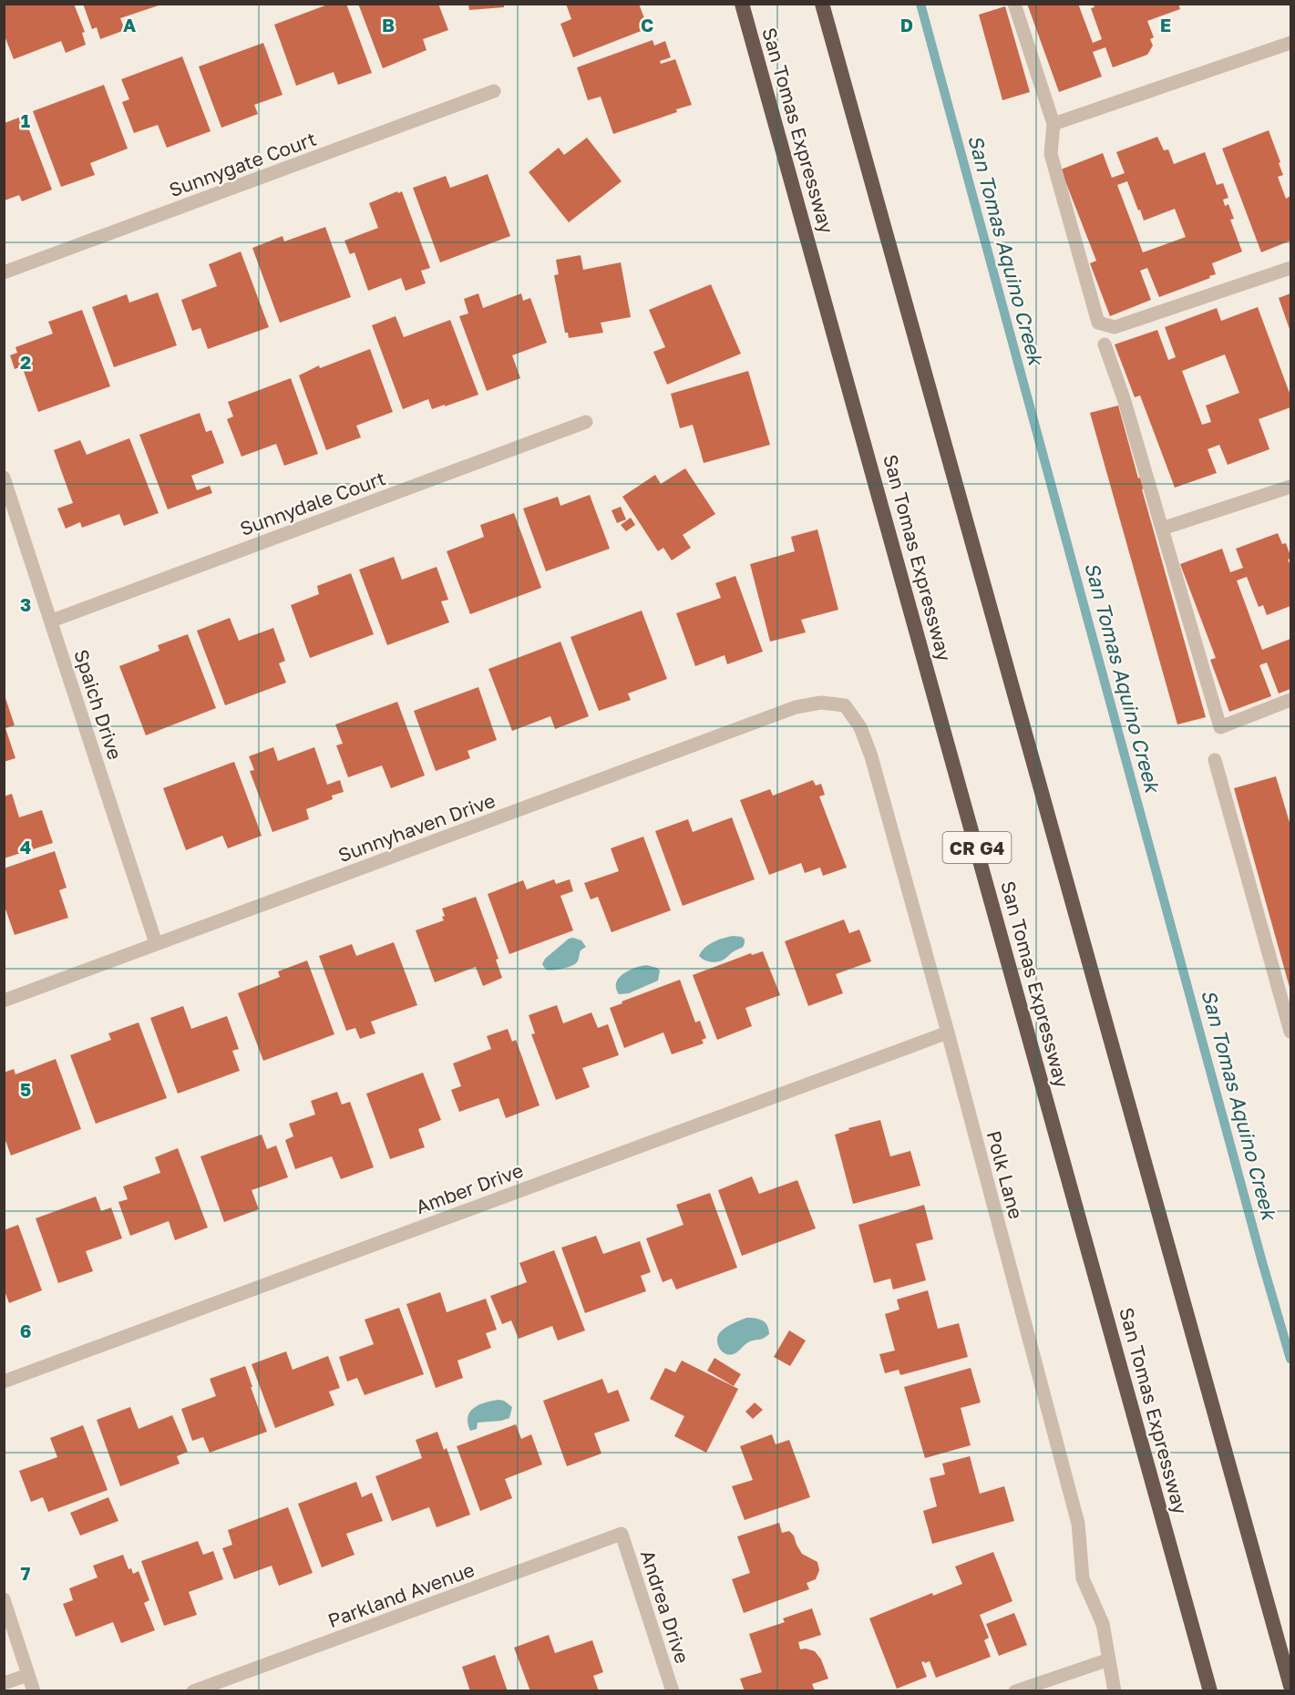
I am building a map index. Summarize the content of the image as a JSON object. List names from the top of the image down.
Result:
{
  "streets": {
    "highway": ["San Tomas Expressway", "CR G4"],
    "street": [
      "Sunnygate Court",
      "Sunnydale Court",
      "Spaich Drive",
      "Sunnyhaven Drive",
      "Polk Lane",
      "Amber Drive",
      "Parkland Avenue",
      "Andrea Drive"
    ]
  },
  "crossings": [
    ["Sunnydale Court", "Spaich Drive"],
    ["Spaich Drive", "Sunnyhaven Drive"],
    ["Sunnyhaven Drive", "Polk Lane"],
    ["Polk Lane", "Amber Drive"],
    ["Parkland Avenue", "Andrea Drive"]
  ],
  "water": ["San Tomas Aquino Creek"],
  "grid": {
    "columns": [
      "A",
      "B",
      "C",
      "D",
      "E"
    ],
    "rows": [
      "1",
      "2",
      "3",
      "4",
      "5",
      "6",
      "7"
    ]
  }
}
